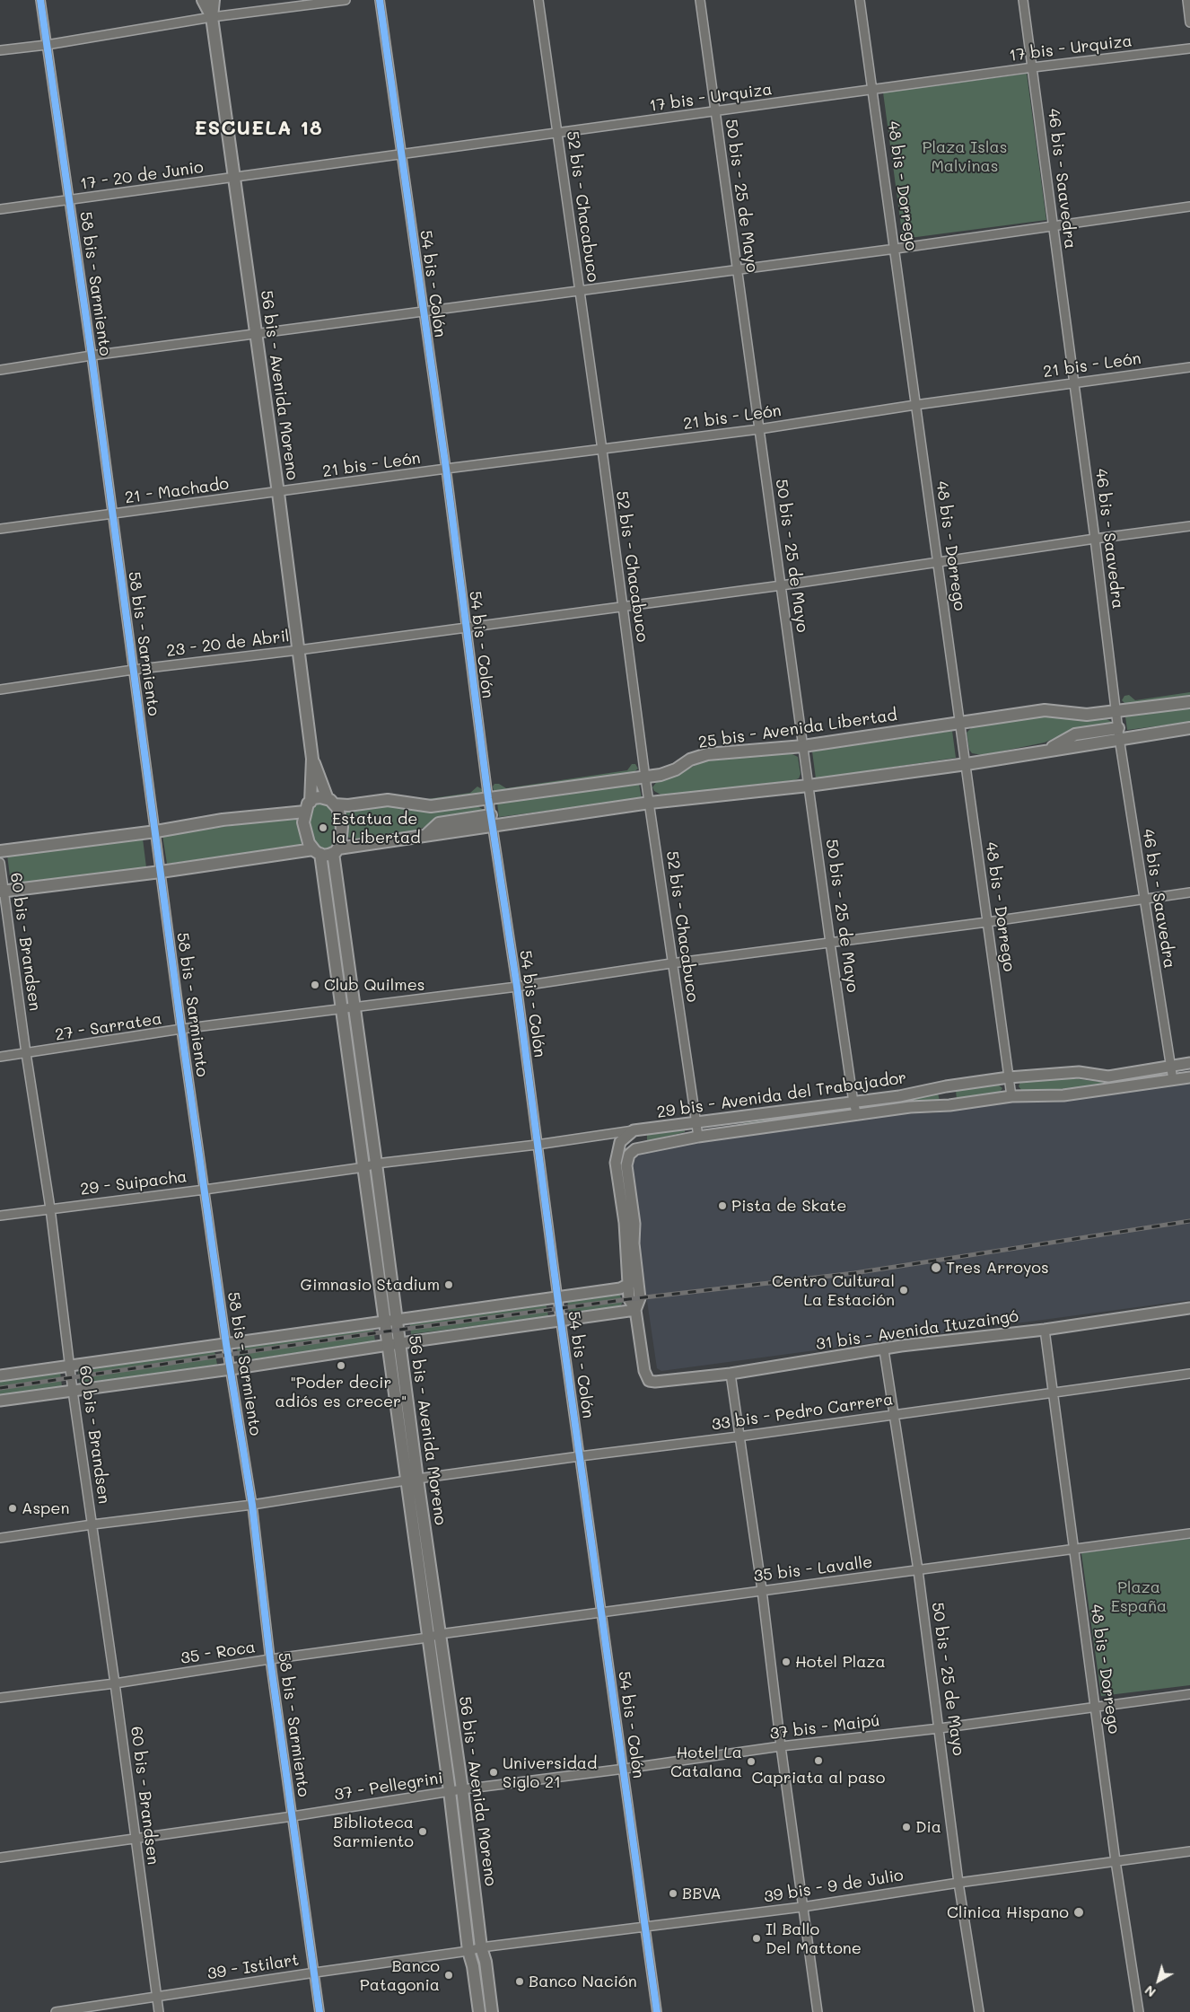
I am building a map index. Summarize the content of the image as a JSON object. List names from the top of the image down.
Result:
{
  "streets": {
    "main road": ["56 bis - Avenida Moreno", "25 bis - Avenida Libertad"],
    "street": [
      "17 bis - Urquiza",
      "17 - 20 de Junio",
      "46 bis - Saavedra",
      "48 bis - Dorrego",
      "50 bis - 25 de Mayo",
      "52 bis - Chacabuco",
      "58 bis - Sarmiento",
      "54 bis - Colón",
      "21 bis - León",
      "21 - Machado",
      "23 - 20 de Abril",
      "60 bis - Brandsen",
      "27 - Sarratea",
      "29 bis - Avenida del Trabajador",
      "29 - Suipacha",
      "31 bis - Avenida Ituzaingó",
      "33 bis - Pedro Carrera",
      "35 bis - Lavalle",
      "35 - Roca",
      "37 bis - Maipú",
      "37 - Pellegrini",
      "39 bis - 9 de Julio",
      "39 - Istilart"
    ]
  },
  "crossings": [
    ["17 bis - Urquiza", "17 - 20 de Junio"],
    ["17 bis - Urquiza", "46 bis - Saavedra"],
    ["17 bis - Urquiza", "48 bis - Dorrego"],
    ["17 bis - Urquiza", "50 bis - 25 de Mayo"],
    ["17 bis - Urquiza", "52 bis - Chacabuco"],
    ["17 bis - Urquiza", "54 bis - Colón"],
    ["17 bis - Urquiza", "56 bis - Avenida Moreno"],
    ["17 - 20 de Junio", "58 bis - Sarmiento"],
    ["17 - 20 de Junio", "56 bis - Avenida Moreno"],
    ["46 bis - Saavedra", "21 bis - León"],
    ["46 bis - Saavedra", "23 - 20 de Abril"],
    ["46 bis - Saavedra", "25 bis - Avenida Libertad"],
    ["46 bis - Saavedra", "27 - Sarratea"],
    ["46 bis - Saavedra", "29 bis - Avenida del Trabajador"],
    ["48 bis - Dorrego", "21 bis - León"],
    ["48 bis - Dorrego", "23 - 20 de Abril"],
    ["48 bis - Dorrego", "25 bis - Avenida Libertad"],
    ["48 bis - Dorrego", "27 - Sarratea"],
    ["48 bis - Dorrego", "29 bis - Avenida del Trabajador"],
    ["48 bis - Dorrego", "31 bis - Avenida Ituzaingó"],
    ["48 bis - Dorrego", "33 bis - Pedro Carrera"],
    ["48 bis - Dorrego", "35 bis - Lavalle"],
    ["48 bis - Dorrego", "37 bis - Maipú"],
    ["48 bis - Dorrego", "39 bis - 9 de Julio"],
    ["50 bis - 25 de Mayo", "21 bis - León"],
    ["50 bis - 25 de Mayo", "23 - 20 de Abril"],
    ["50 bis - 25 de Mayo", "25 bis - Avenida Libertad"],
    ["50 bis - 25 de Mayo", "27 - Sarratea"],
    ["50 bis - 25 de Mayo", "29 bis - Avenida del Trabajador"],
    ["50 bis - 25 de Mayo", "31 bis - Avenida Ituzaingó"],
    ["50 bis - 25 de Mayo", "33 bis - Pedro Carrera"],
    ["50 bis - 25 de Mayo", "35 bis - Lavalle"],
    ["50 bis - 25 de Mayo", "37 bis - Maipú"],
    ["50 bis - 25 de Mayo", "39 bis - 9 de Julio"],
    ["52 bis - Chacabuco", "21 bis - León"],
    ["52 bis - Chacabuco", "23 - 20 de Abril"],
    ["52 bis - Chacabuco", "25 bis - Avenida Libertad"],
    ["52 bis - Chacabuco", "27 - Sarratea"],
    ["52 bis - Chacabuco", "29 bis - Avenida del Trabajador"],
    ["58 bis - Sarmiento", "21 - Machado"],
    ["58 bis - Sarmiento", "23 - 20 de Abril"],
    ["58 bis - Sarmiento", "27 - Sarratea"],
    ["58 bis - Sarmiento", "29 - Suipacha"],
    ["58 bis - Sarmiento", "33 bis - Pedro Carrera"],
    ["58 bis - Sarmiento", "35 - Roca"],
    ["58 bis - Sarmiento", "37 - Pellegrini"],
    ["58 bis - Sarmiento", "39 - Istilart"],
    ["54 bis - Colón", "21 bis - León"],
    ["54 bis - Colón", "23 - 20 de Abril"],
    ["54 bis - Colón", "25 bis - Avenida Libertad"],
    ["54 bis - Colón", "27 - Sarratea"],
    ["54 bis - Colón", "29 bis - Avenida del Trabajador"],
    ["54 bis - Colón", "33 bis - Pedro Carrera"],
    ["54 bis - Colón", "35 bis - Lavalle"],
    ["54 bis - Colón", "37 bis - Maipú"],
    ["54 bis - Colón", "39 bis - 9 de Julio"],
    ["21 bis - León", "56 bis - Avenida Moreno"],
    ["21 bis - León", "21 - Machado"],
    ["56 bis - Avenida Moreno", "21 - Machado"],
    ["56 bis - Avenida Moreno", "23 - 20 de Abril"],
    ["56 bis - Avenida Moreno", "25 bis - Avenida Libertad"],
    ["56 bis - Avenida Moreno", "27 - Sarratea"],
    ["56 bis - Avenida Moreno", "29 bis - Avenida del Trabajador"],
    ["56 bis - Avenida Moreno", "29 - Suipacha"],
    ["56 bis - Avenida Moreno", "33 bis - Pedro Carrera"],
    ["56 bis - Avenida Moreno", "35 bis - Lavalle"],
    ["56 bis - Avenida Moreno", "35 - Roca"],
    ["56 bis - Avenida Moreno", "37 bis - Maipú"],
    ["56 bis - Avenida Moreno", "37 - Pellegrini"],
    ["56 bis - Avenida Moreno", "39 bis - 9 de Julio"],
    ["56 bis - Avenida Moreno", "39 - Istilart"],
    ["60 bis - Brandsen", "27 - Sarratea"],
    ["60 bis - Brandsen", "29 - Suipacha"],
    ["60 bis - Brandsen", "33 bis - Pedro Carrera"],
    ["60 bis - Brandsen", "35 - Roca"],
    ["60 bis - Brandsen", "37 - Pellegrini"],
    ["60 bis - Brandsen", "39 - Istilart"],
    ["29 bis - Avenida del Trabajador", "29 - Suipacha"],
    ["35 bis - Lavalle", "35 - Roca"],
    ["37 bis - Maipú", "37 - Pellegrini"],
    ["39 bis - 9 de Julio", "39 - Istilart"]
  ],
  "districts": ["ESCUELA 18"],
  "parks": ["Plaza Islas Malvinas", "Plaza España"],
  "places": [
    "Estatua de la Libertad",
    "Club Quilmes",
    "Pista de Skate",
    "Tres Arroyos",
    "Gimnasio Stadium",
    "Centro Cultural La Estación",
    "\"Poder decir adiós es crecer\"",
    "Aspen",
    "Hotel Plaza",
    "Capriata al paso",
    "Hotel La Catalana",
    "Universidad Siglo 21",
    "Dia",
    "Biblioteca Sarmiento",
    "BBVA",
    "Clinica Hispano",
    "Il Ballo Del Mattone",
    "Banco Patagonia",
    "Banco Nación"
  ],
  "north": "bottom left"
}
